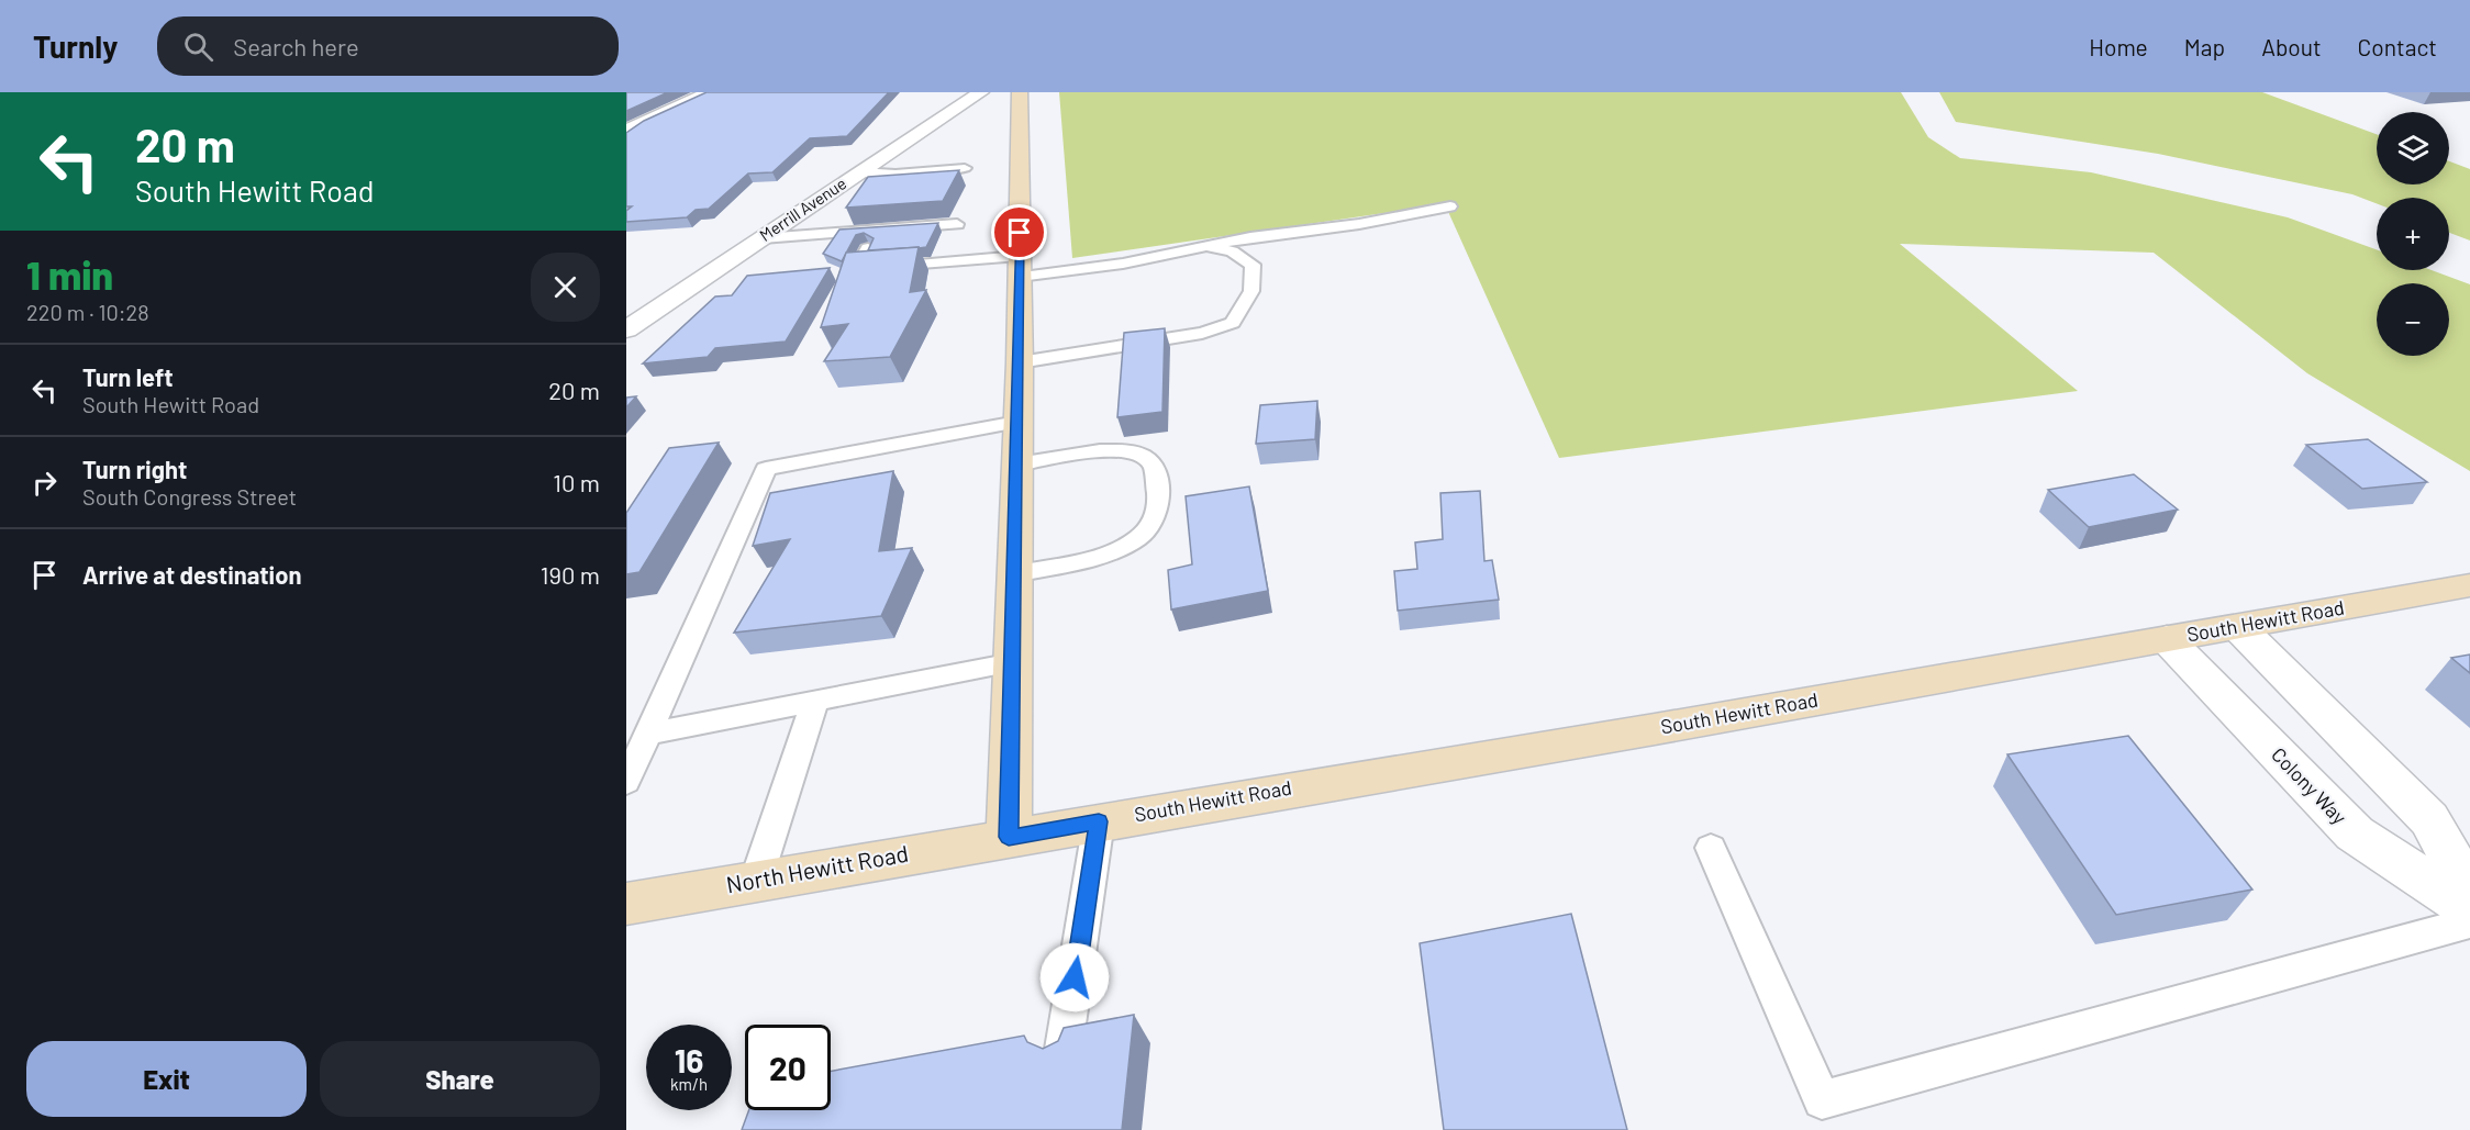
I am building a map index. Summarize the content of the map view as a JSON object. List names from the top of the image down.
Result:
{
  "streets": {
    "street": [
      "Merrill Avenue",
      "South Hewitt Road",
      "Colony Way",
      "North Hewitt Road"
    ]
  },
  "crossings": [
    ["South Hewitt Road", "Colony Way"],
    ["South Hewitt Road", "North Hewitt Road"]
  ],
  "page": {
    "header": "Turnly",
    "search": "Search here",
    "nav": [
      "Home",
      "Map",
      "About",
      "Contact"
    ],
    "turn": ["20 m", "South Hewitt Road"],
    "map_buttons": ["+", "−"],
    "heading": ["1 min", "220 m · 10:28"],
    "list": [
      {
        "name": "Turn left",
        "note": "South Hewitt Road",
        "value": "20 m"
      },
      {
        "name": "Turn right",
        "note": "South Congress Street",
        "value": "10 m"
      },
      {
        "name": "Arrive at destination",
        "value": "190 m"
      }
    ],
    "speed": "16 km/h",
    "limit": "20",
    "buttons": ["Exit", "Share"]
  }
}
